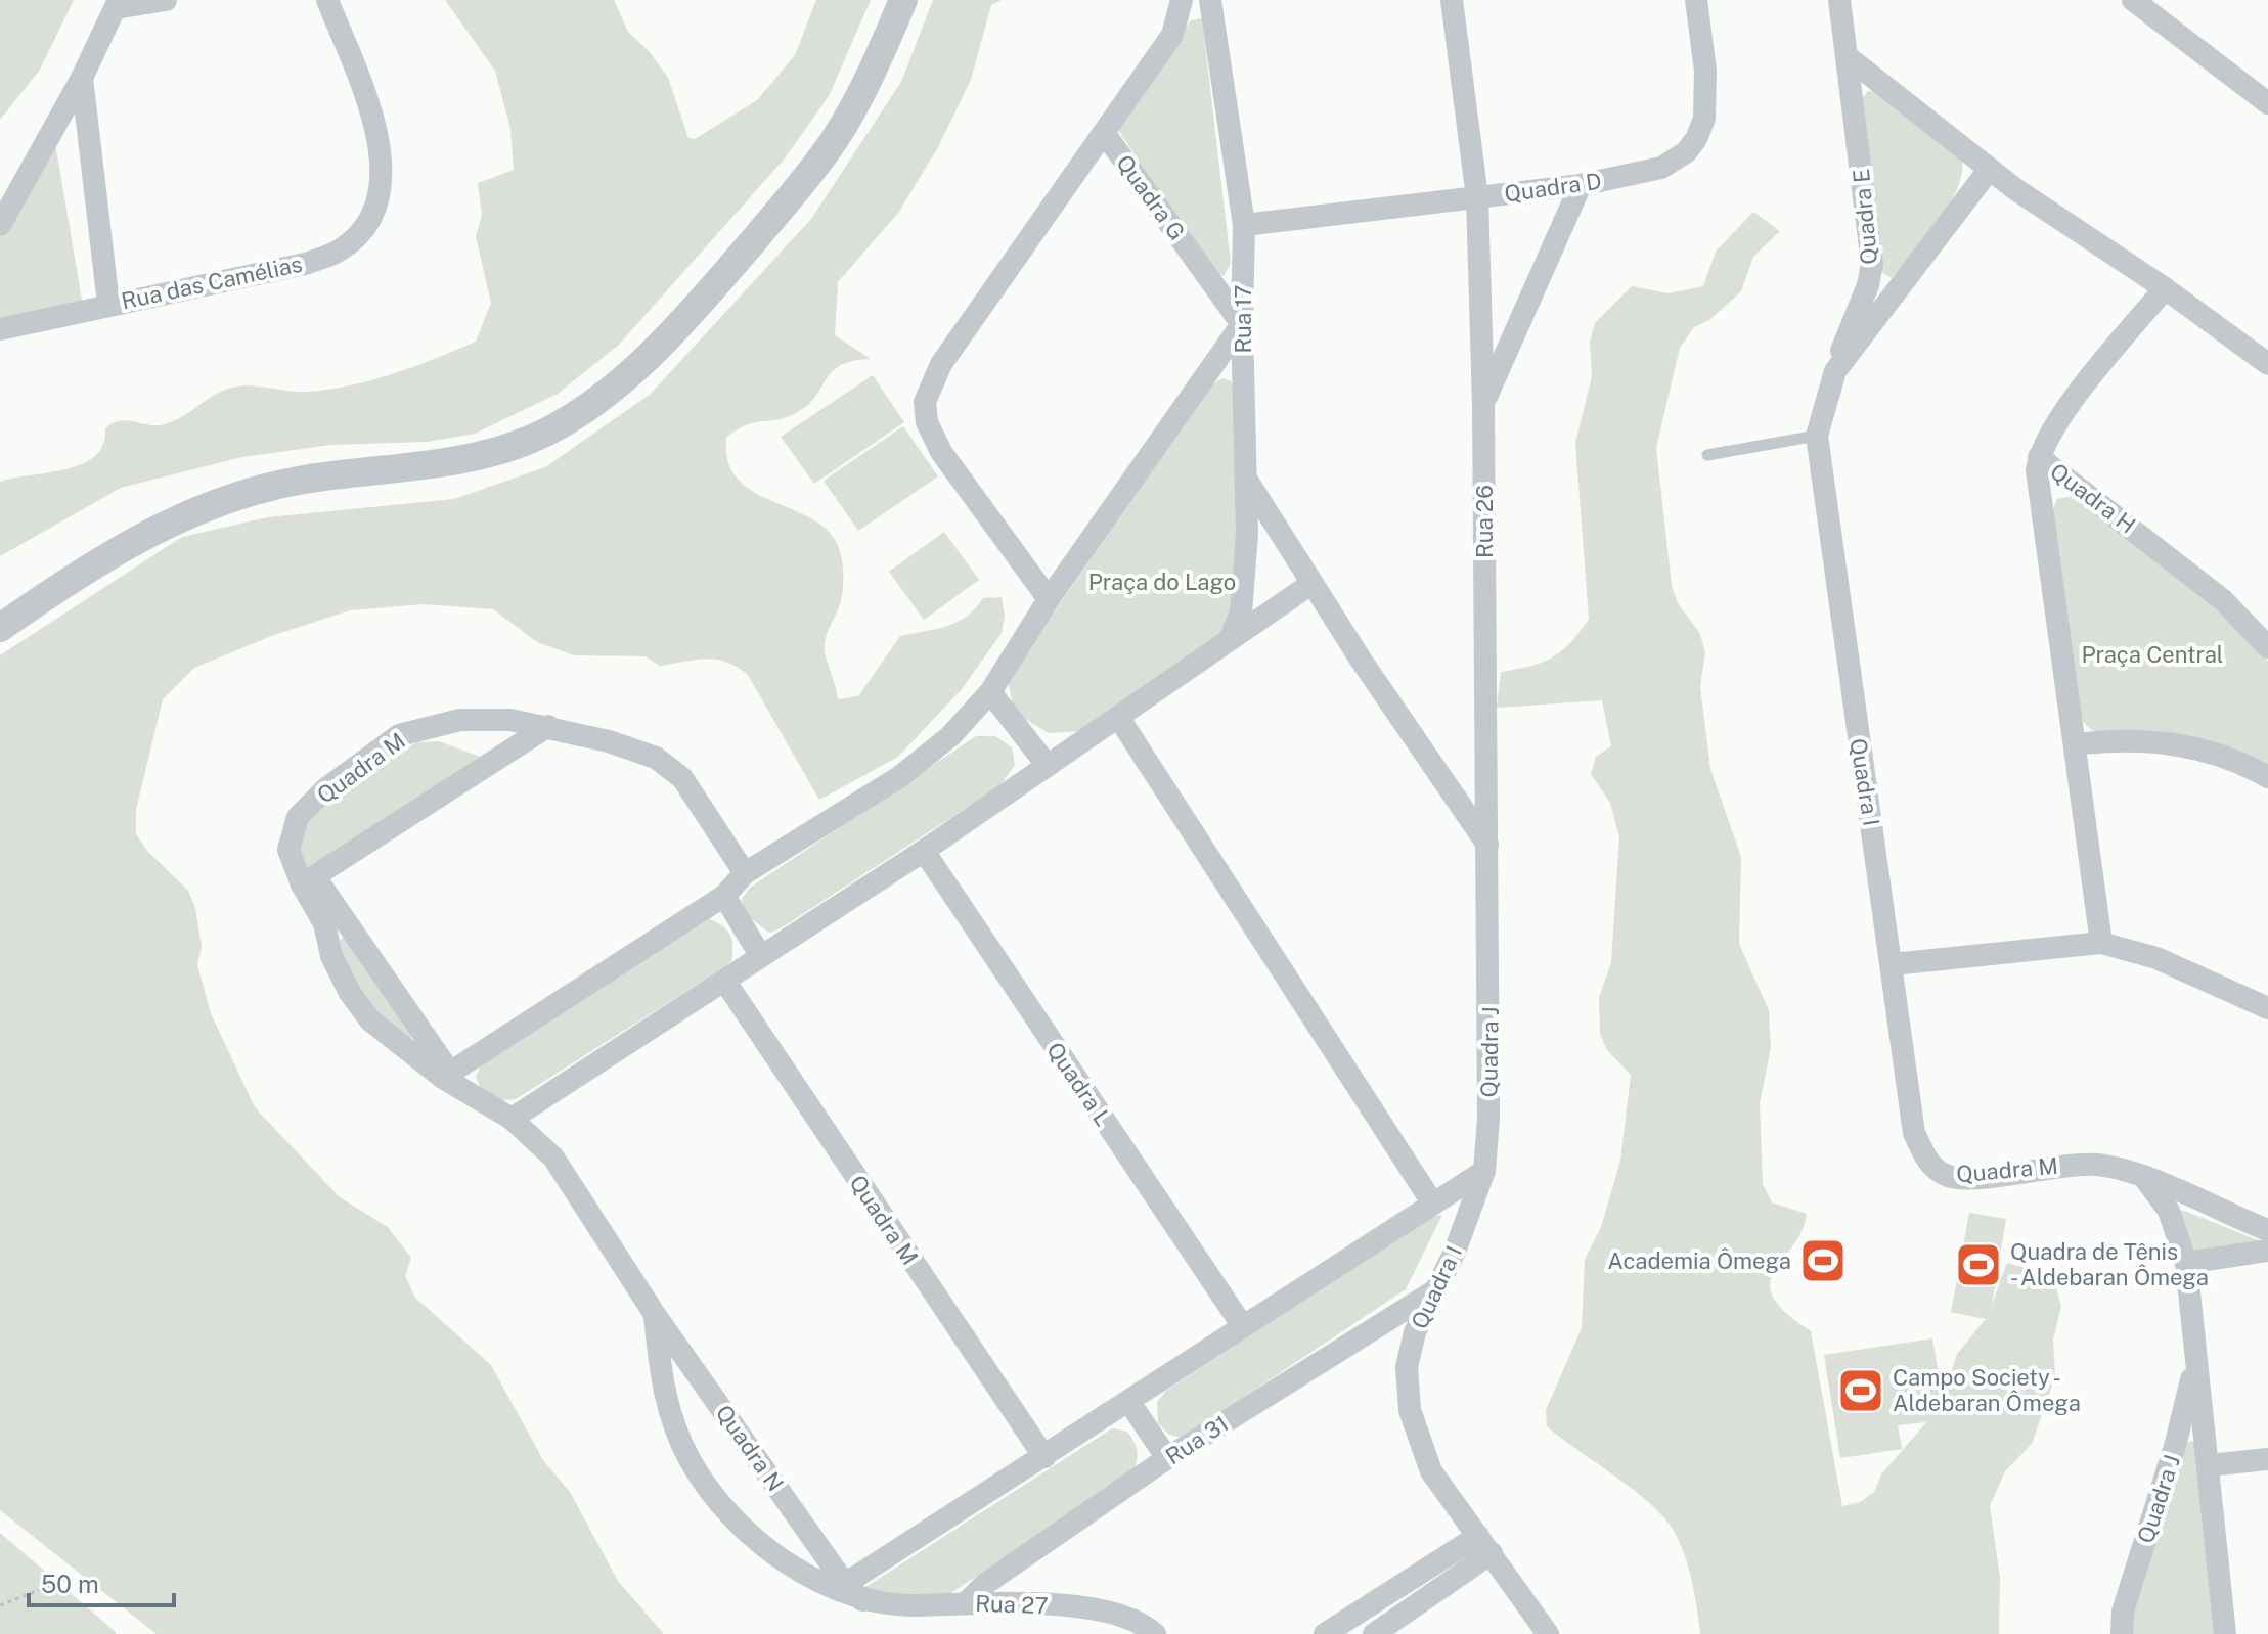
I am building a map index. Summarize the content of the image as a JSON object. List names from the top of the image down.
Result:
{
  "streets": {
    "street": [
      "Quadra D",
      "Quadra G",
      "Quadra E",
      "Rua das Camélias",
      "Rua 17",
      "Quadra H",
      "Rua 26",
      "Quadra M",
      "Quadra I",
      "Quadra J",
      "Quadra L",
      "Rua 31",
      "Quadra N",
      "Rua 27"
    ]
  },
  "crossings": [
    ["Quadra D", "Rua 26"],
    ["Quadra G", "Rua 17"],
    ["Quadra E", "Quadra I"],
    ["Rua 26", "Quadra J"],
    ["Quadra M", "Quadra I"],
    ["Quadra M", "Quadra N"],
    ["Quadra M", "Rua 27"],
    ["Quadra I", "Quadra J"],
    ["Quadra I", "Rua 31"],
    ["Rua 31", "Rua 27"],
    ["Quadra N", "Rua 27"]
  ],
  "parks": ["Praça do Lago", "Praça Central"],
  "places": {
    "sports": ["Academia Ômega", "Quadra de Tênis - Aldebaran Ômega", "Campo Society - Aldebaran Ômega"]
  },
  "scale_bar": "50 m"
}
